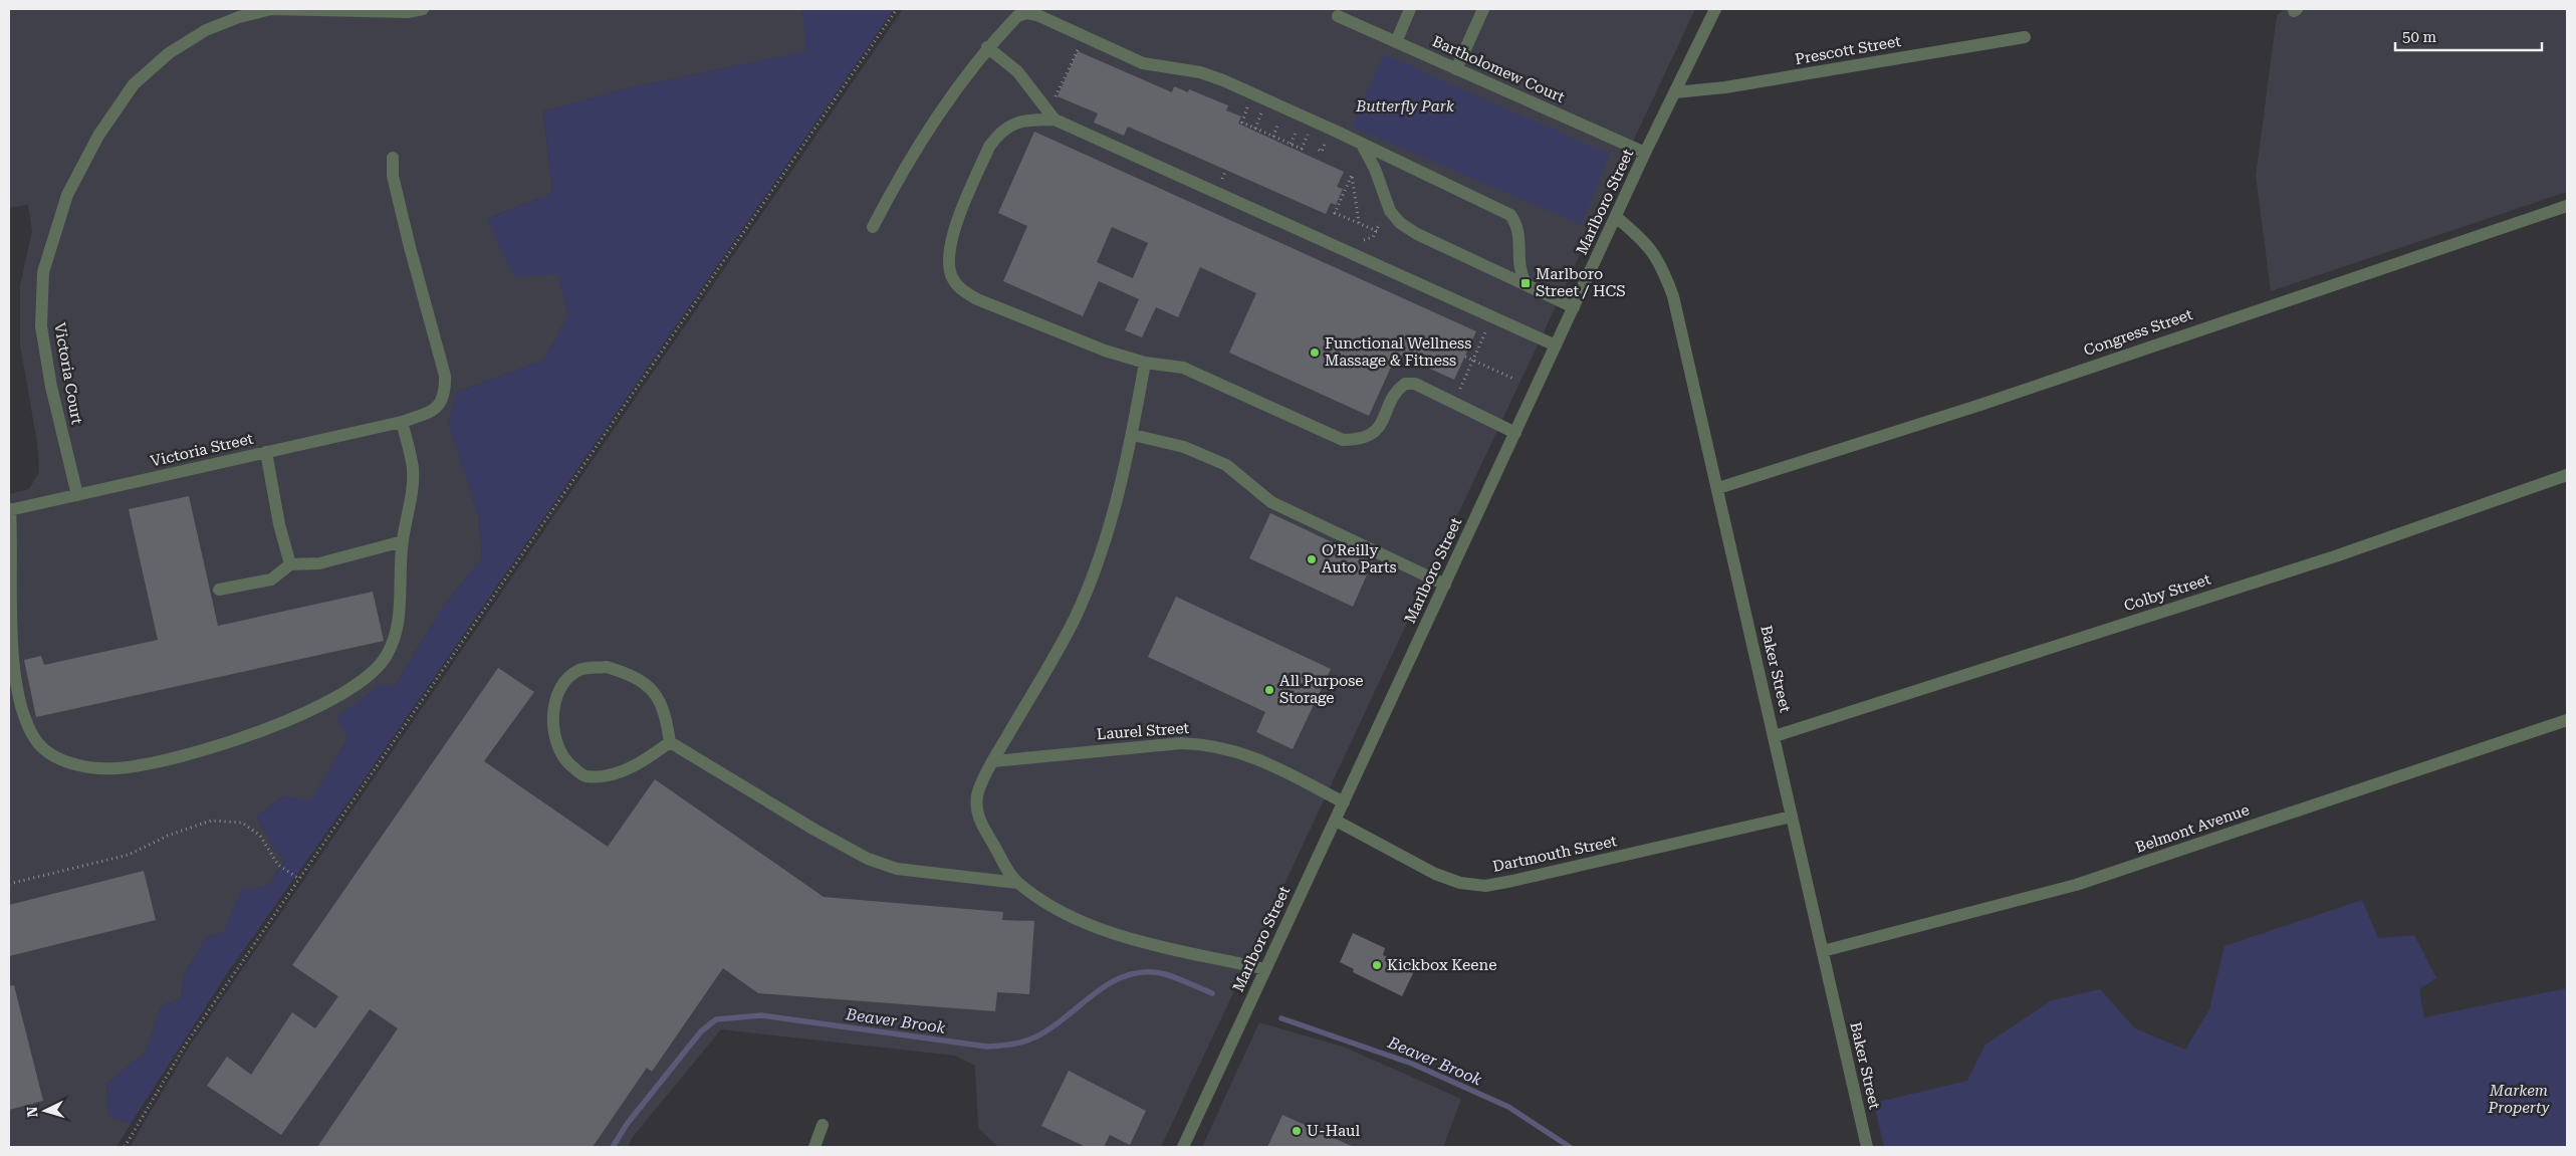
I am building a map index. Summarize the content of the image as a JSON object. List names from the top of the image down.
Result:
{
  "streets": {
    "street": [
      "Prescott Street",
      "Bartholomew Court",
      "Marlboro Street",
      "Congress Street",
      "Victoria Court",
      "Victoria Street",
      "Colby Street",
      "Baker Street",
      "Laurel Street",
      "Belmont Avenue",
      "Dartmouth Street"
    ]
  },
  "crossings": [
    ["Prescott Street", "Marlboro Street"],
    ["Bartholomew Court", "Marlboro Street"],
    ["Marlboro Street", "Baker Street"],
    ["Marlboro Street", "Laurel Street"],
    ["Marlboro Street", "Dartmouth Street"],
    ["Congress Street", "Baker Street"],
    ["Victoria Court", "Victoria Street"],
    ["Colby Street", "Baker Street"],
    ["Baker Street", "Belmont Avenue"],
    ["Baker Street", "Dartmouth Street"]
  ],
  "water": ["Beaver Brook"],
  "parks": ["Butterfly Park", "Markem Property"],
  "places": {
    "transit": ["Marlboro Street / HCS"],
    "other": [
      "Functional Wellness Massage & Fitness",
      "O'Reilly Auto Parts",
      "All Purpose Storage",
      "Kickbox Keene",
      "U-Haul"
    ]
  },
  "scale_bar": "50 m",
  "north": "left"
}
